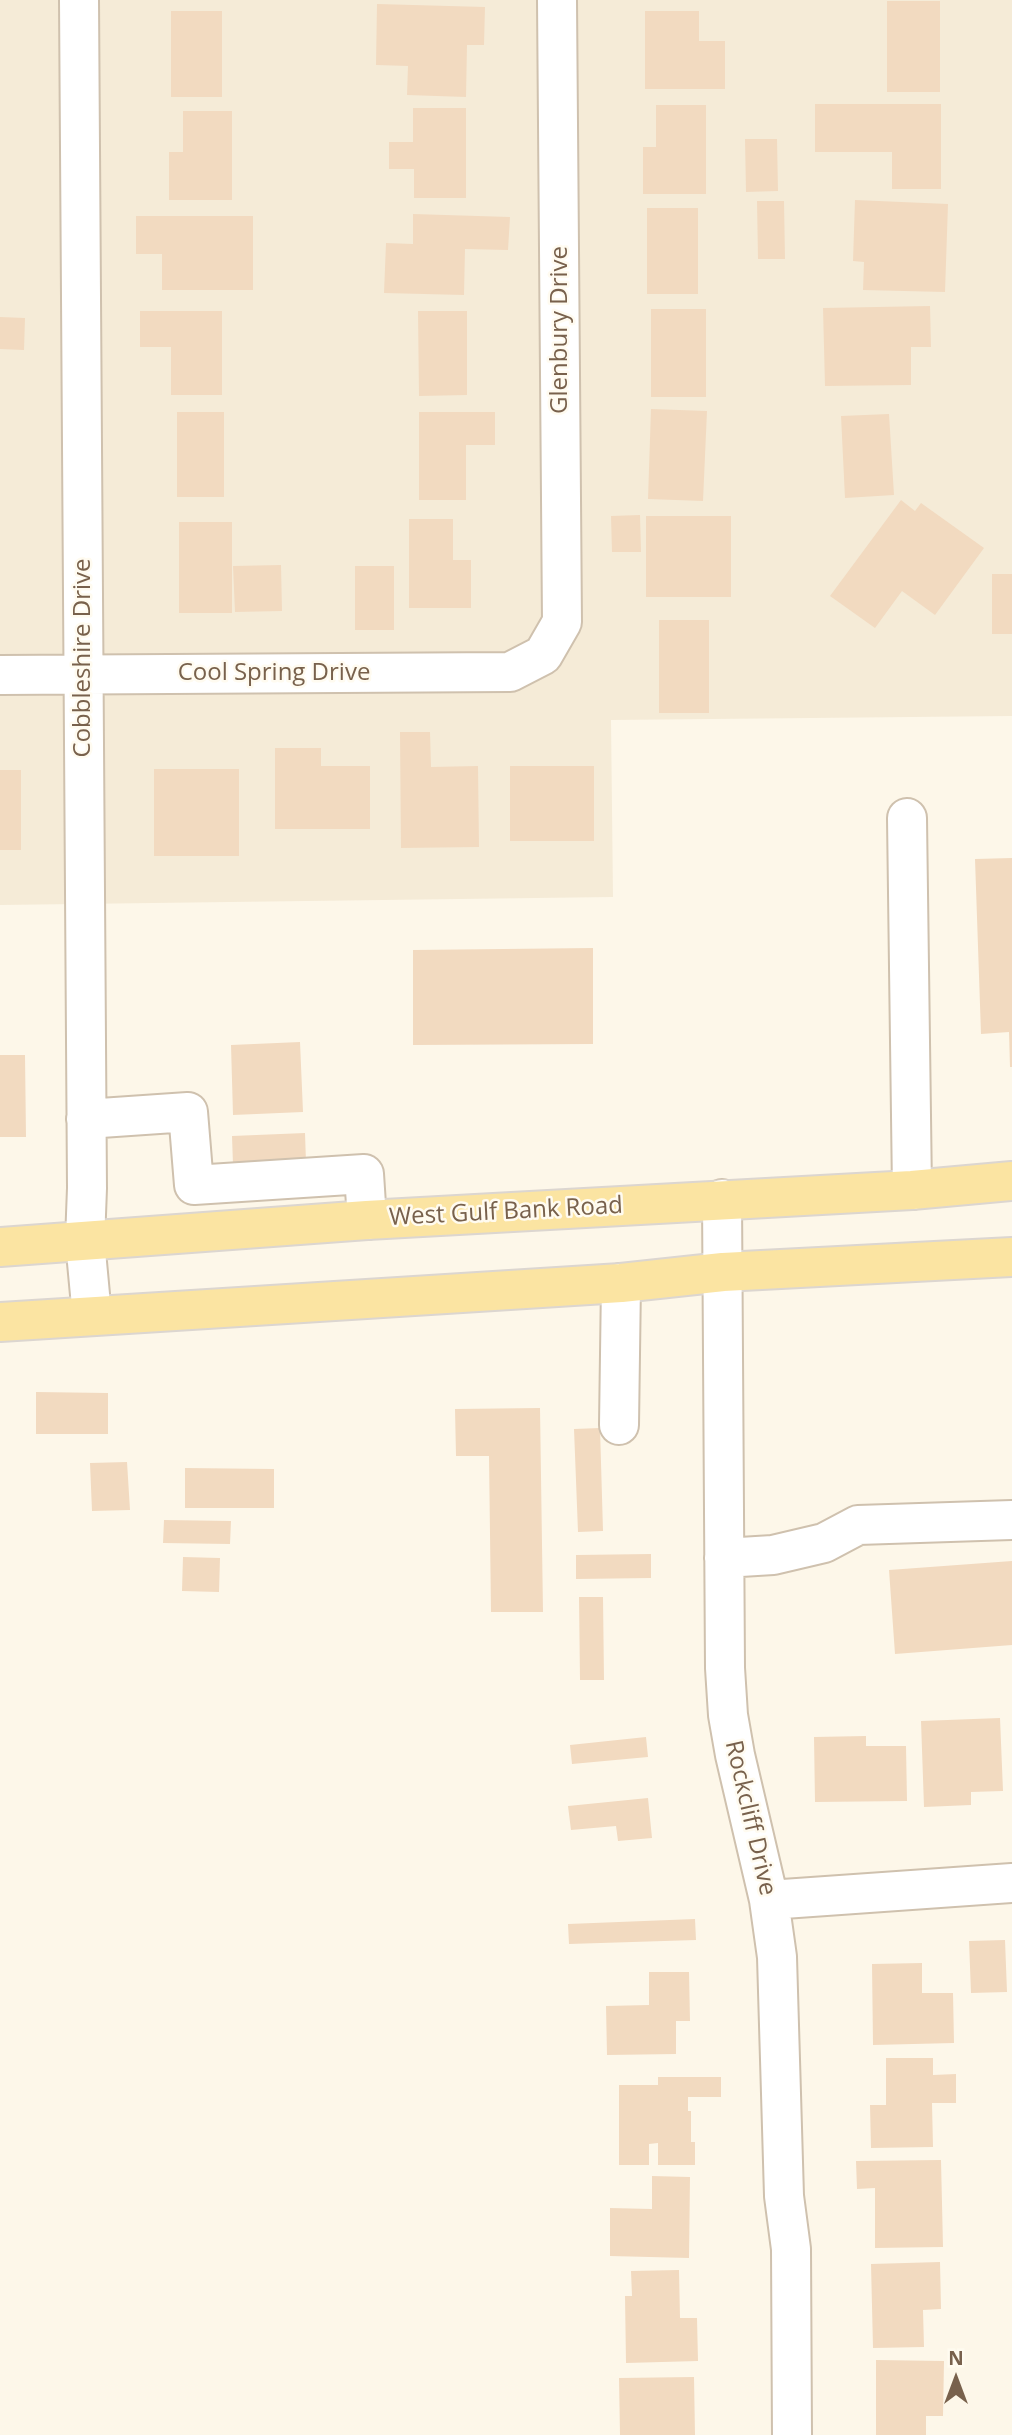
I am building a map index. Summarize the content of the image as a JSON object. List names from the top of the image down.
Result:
{
  "streets": {
    "main road": ["West Gulf Bank Road"],
    "street": [
      "Glenbury Drive",
      "Cobbleshire Drive",
      "Cool Spring Drive",
      "Rockcliff Drive"
    ]
  },
  "crossings": [
    ["Glenbury Drive", "Cool Spring Drive"],
    ["Cobbleshire Drive", "Cool Spring Drive"],
    ["Cobbleshire Drive", "West Gulf Bank Road"],
    ["West Gulf Bank Road", "Rockcliff Drive"]
  ],
  "north": "top"
}
